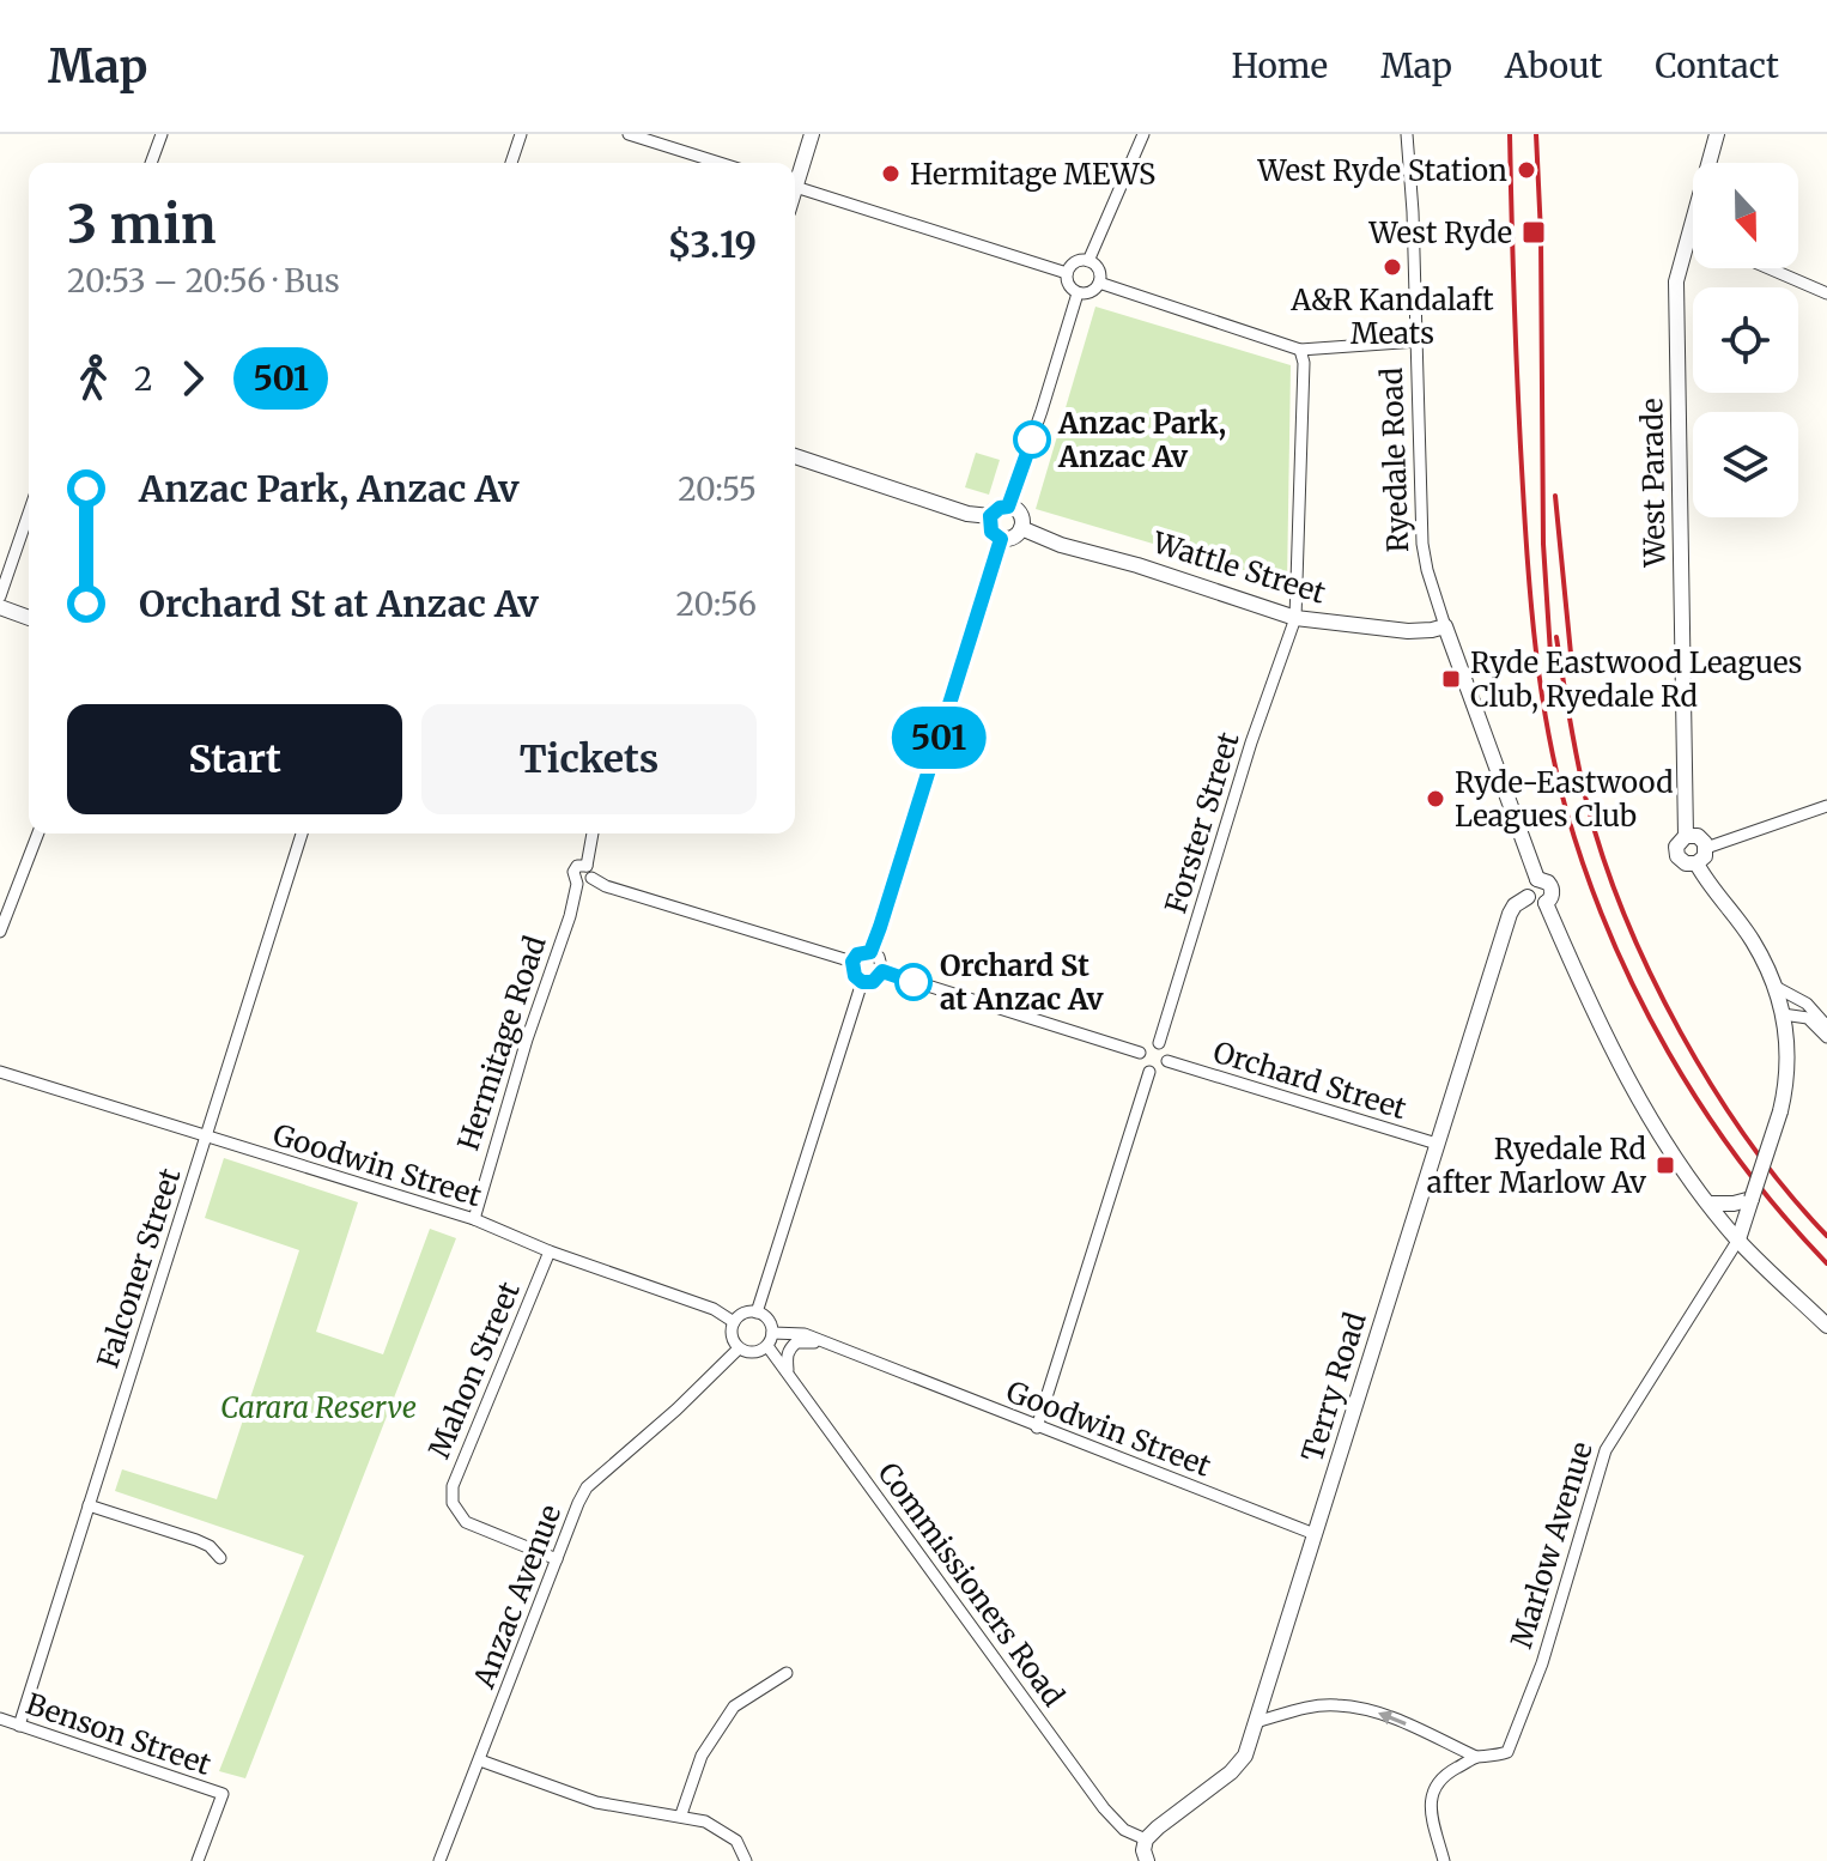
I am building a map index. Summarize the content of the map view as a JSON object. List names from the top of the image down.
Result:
{
  "streets": {
    "street": [
      "Ryedale Road",
      "West Parade",
      "Wattle Street",
      "Forster Street",
      "Hermitage Road",
      "Orchard Street",
      "Goodwin Street",
      "Falconer Street",
      "Mahon Street",
      "Terry Road",
      "Marlow Avenue",
      "Commissioners Road",
      "Anzac Avenue",
      "Benson Street"
    ]
  },
  "crossings": [
    ["Ryedale Road", "Wattle Street"],
    ["Ryedale Road", "Terry Road"],
    ["Wattle Street", "Forster Street"],
    ["Forster Street", "Orchard Street"],
    ["Hermitage Road", "Goodwin Street"],
    ["Orchard Street", "Terry Road"],
    ["Goodwin Street", "Falconer Street"],
    ["Goodwin Street", "Mahon Street"],
    ["Goodwin Street", "Terry Road"],
    ["Goodwin Street", "Commissioners Road"],
    ["Goodwin Street", "Anzac Avenue"],
    ["Falconer Street", "Benson Street"],
    ["Mahon Street", "Anzac Avenue"],
    ["Terry Road", "Commissioners Road"],
    ["Commissioners Road", "Anzac Avenue"]
  ],
  "parks": ["Carara Reserve"],
  "places": {
    "other": [
      "West Ryde Station",
      "Hermitage MEWS",
      "A&R Kandalaft Meats",
      "Anzac Park, Anzac Av",
      "Ryde-Eastwood Leagues Club",
      "Orchard St at Anzac Av"
    ],
    "transit": ["West Ryde", "Ryde Eastwood Leagues Club, Ryedale Rd", "Ryedale Rd after Marlow Av"]
  },
  "lines": ["bus line 501"],
  "north": "bottom",
  "page": {
    "header": "Map",
    "nav": [
      "Home",
      "Map",
      "About",
      "Contact"
    ],
    "on_map": "501",
    "heading": ["3 min", "20:53 – 20:56 · Bus", "$3.19"],
    "legs": ["2", "501"],
    "list": [
      {
        "name": "Anzac Park, Anzac Av",
        "value": "20:55"
      },
      {
        "name": "Orchard St at Anzac Av",
        "value": "20:56"
      }
    ],
    "buttons": ["Start", "Tickets"]
  }
}
